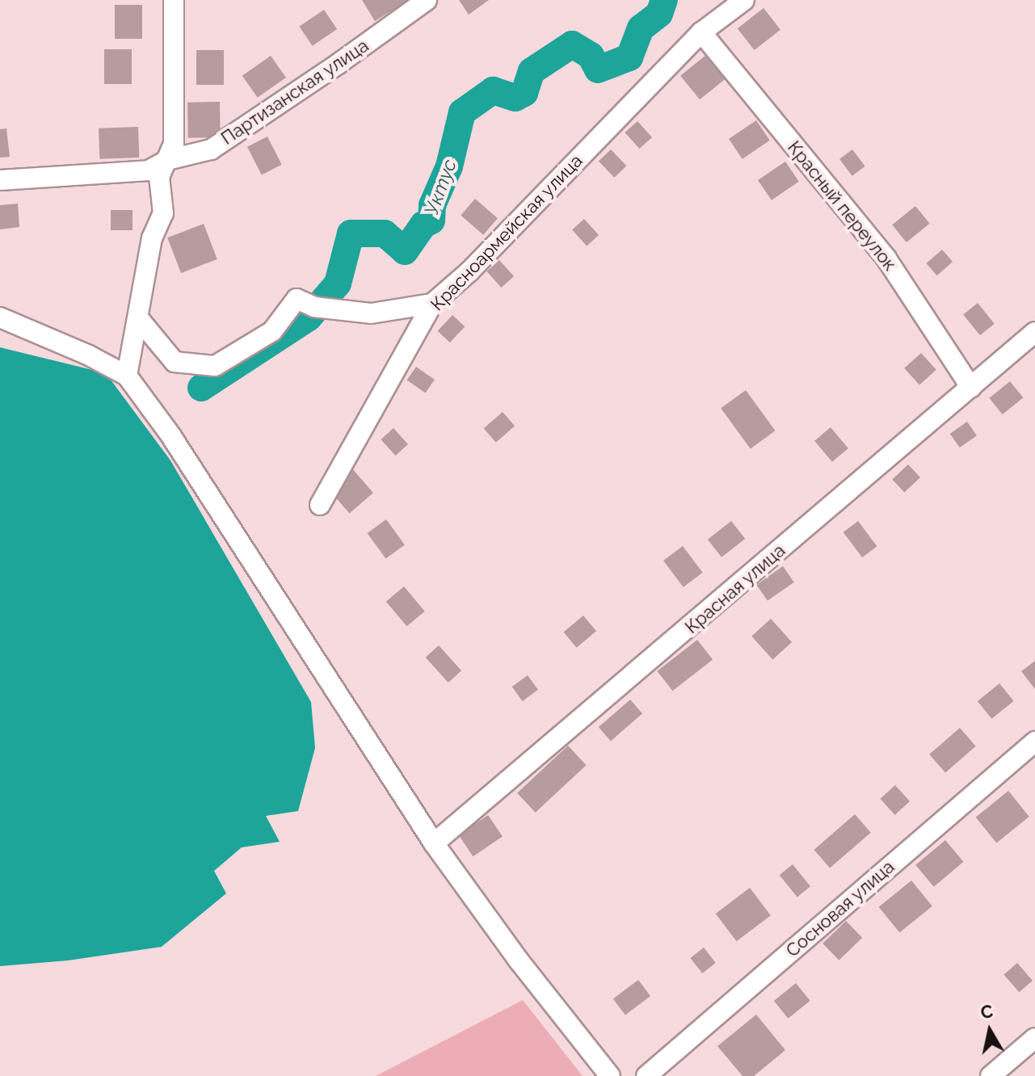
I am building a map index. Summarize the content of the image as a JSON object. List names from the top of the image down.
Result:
{
  "streets": {
    "street": [
      "Партизанская улица",
      "Красный переулок",
      "Красноармейская улица",
      "Красная улица",
      "Сосновая улица"
    ]
  },
  "crossings": [
    ["Красный переулок", "Красноармейская улица"],
    ["Красный переулок", "Красная улица"]
  ],
  "water": ["Уктус"],
  "north": "top"
}
